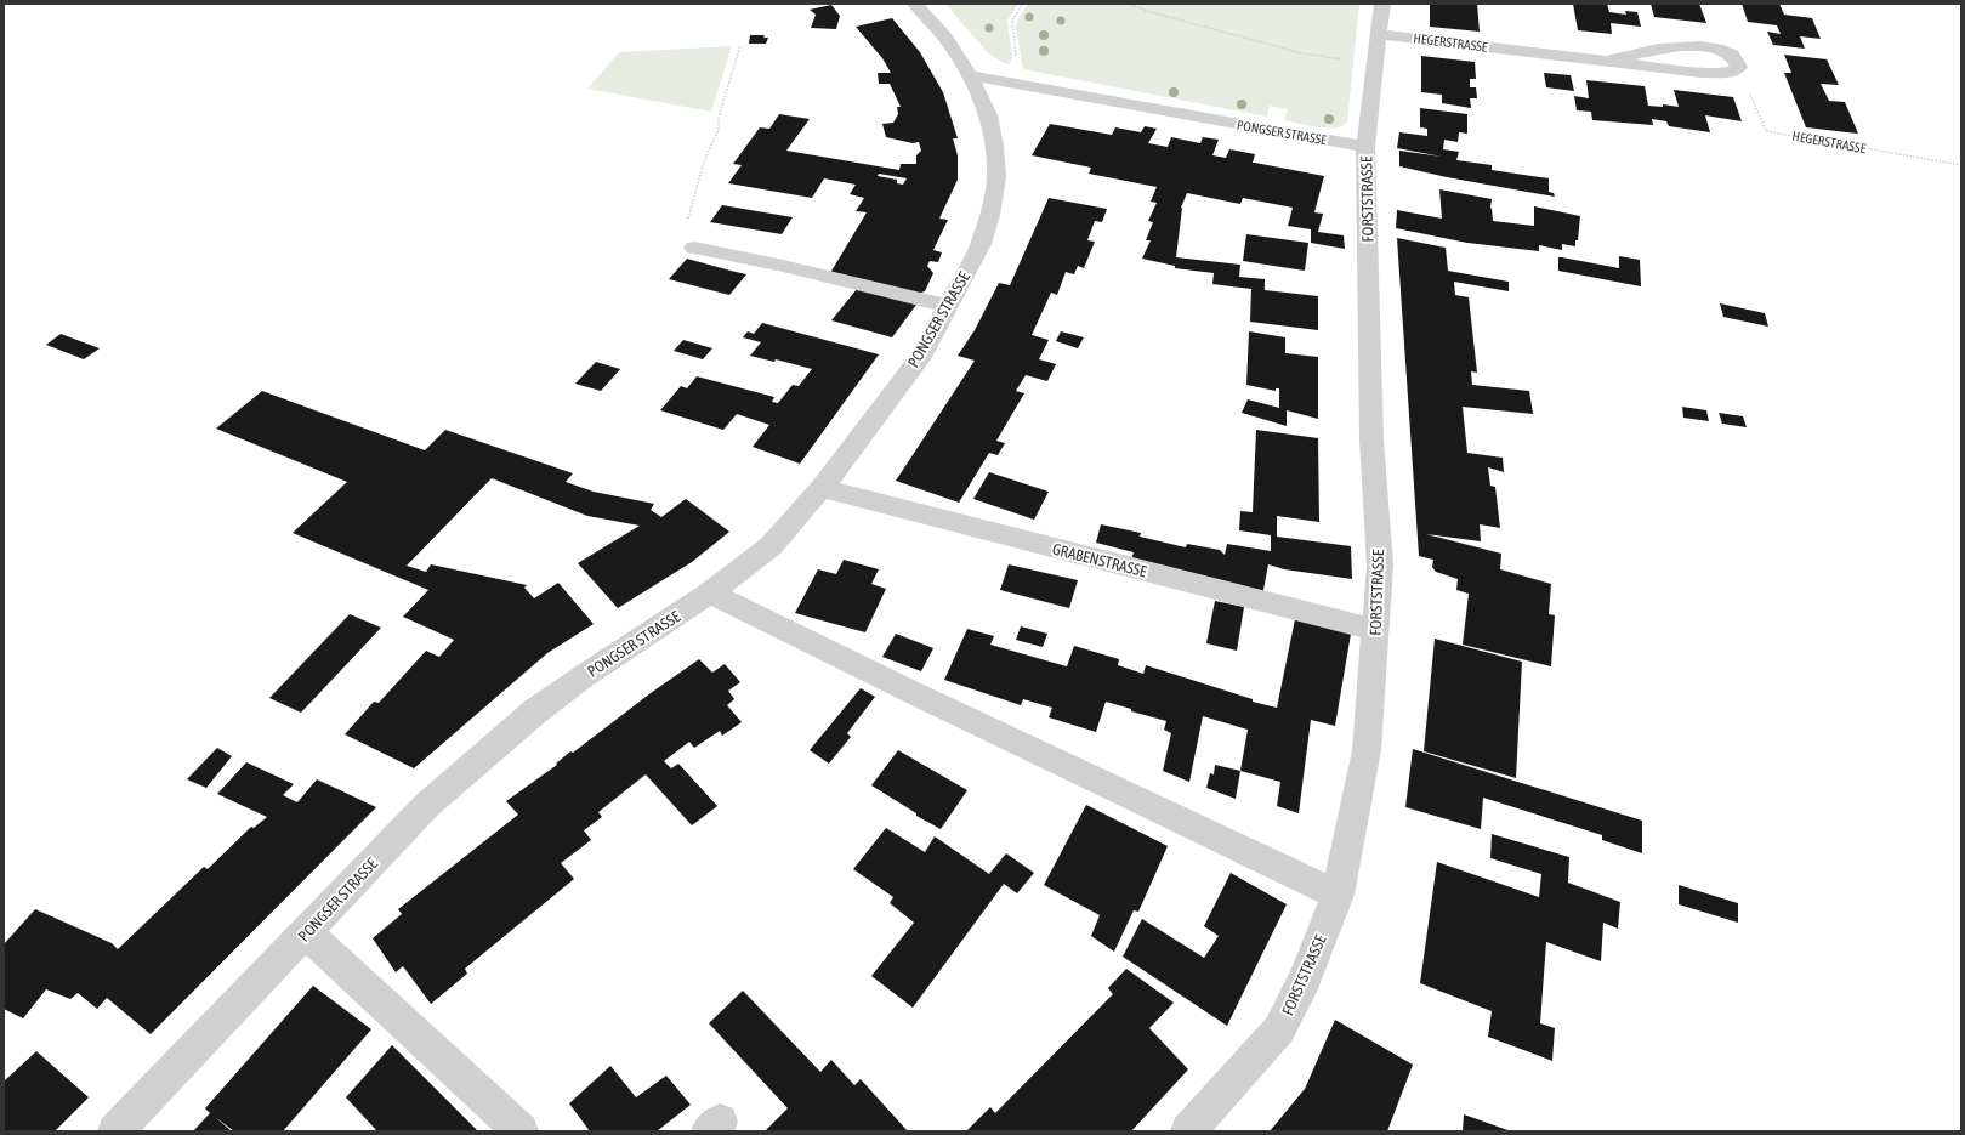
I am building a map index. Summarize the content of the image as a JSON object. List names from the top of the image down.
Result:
{
  "streets": {
    "street": [
      "HEGERSTRASSE",
      "PONGSER STRASSE",
      "FORSTSTRASSE",
      "GRABENSTRASSE"
    ]
  },
  "crossings": [
    ["HEGERSTRASSE", "FORSTSTRASSE"],
    ["PONGSER STRASSE", "FORSTSTRASSE"],
    ["PONGSER STRASSE", "GRABENSTRASSE"],
    ["FORSTSTRASSE", "GRABENSTRASSE"]
  ]
}
